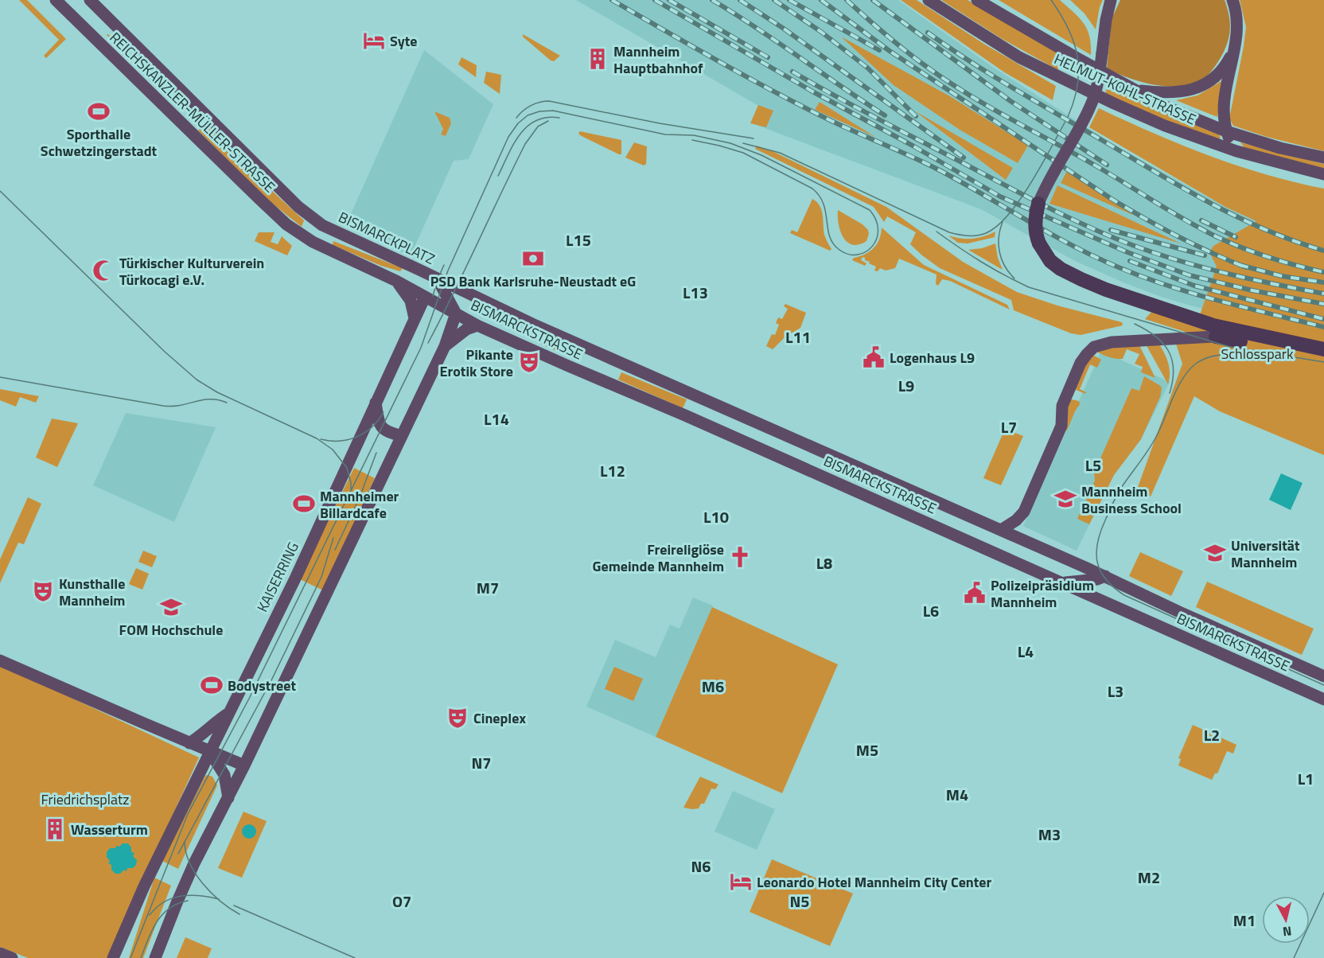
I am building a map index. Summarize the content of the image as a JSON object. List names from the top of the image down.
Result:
{
  "streets": {
    "main road": [
      "HELMUT-KOHL-STRASSE",
      "REICHSKANZLER-MÜLLER-STRASSE",
      "BISMARCKPLATZ",
      "BISMARCKSTRASSE",
      "KAISERRING"
    ]
  },
  "crossings": [
    ["REICHSKANZLER-MÜLLER-STRASSE", "BISMARCKPLATZ"],
    ["BISMARCKPLATZ", "BISMARCKSTRASSE"],
    ["BISMARCKSTRASSE", "KAISERRING"]
  ],
  "districts": [
    "L15",
    "L13",
    "L11",
    "L9",
    "L14",
    "L7",
    "L5",
    "L12",
    "L10",
    "L8",
    "M7",
    "L6",
    "L4",
    "M6",
    "L3",
    "L2",
    "M5",
    "N7",
    "L1",
    "M4",
    "M3",
    "N6",
    "M2",
    "O7",
    "N5",
    "M1"
  ],
  "parks": ["Schlosspark", "Friedrichsplatz"],
  "places": {
    "hotel": ["Syte", "Leonardo Hotel Mannheim City Center"],
    "building": ["Mannheim Hauptbahnhof", "Wasserturm"],
    "sports": ["Sporthalle Schwetzingerstadt", "Mannheimer Billardcafe", "Bodystreet"],
    "bank": ["PSD Bank Karlsruhe-Neustadt eG"],
    "mosque": ["Türkischer Kulturverein Türkocagi e.V."],
    "public building": ["Logenhaus L9", "Polizeipräsidium Mannheim"],
    "theatre": ["Pikante Erotik Store", "Kunsthalle Mannheim", "Cineplex"],
    "school or university": ["Mannheim Business School", "Universität Mannheim", "FOM Hochschule"],
    "church": ["Freireligiöse Gemeinde Mannheim"]
  },
  "north": "bottom"
}
